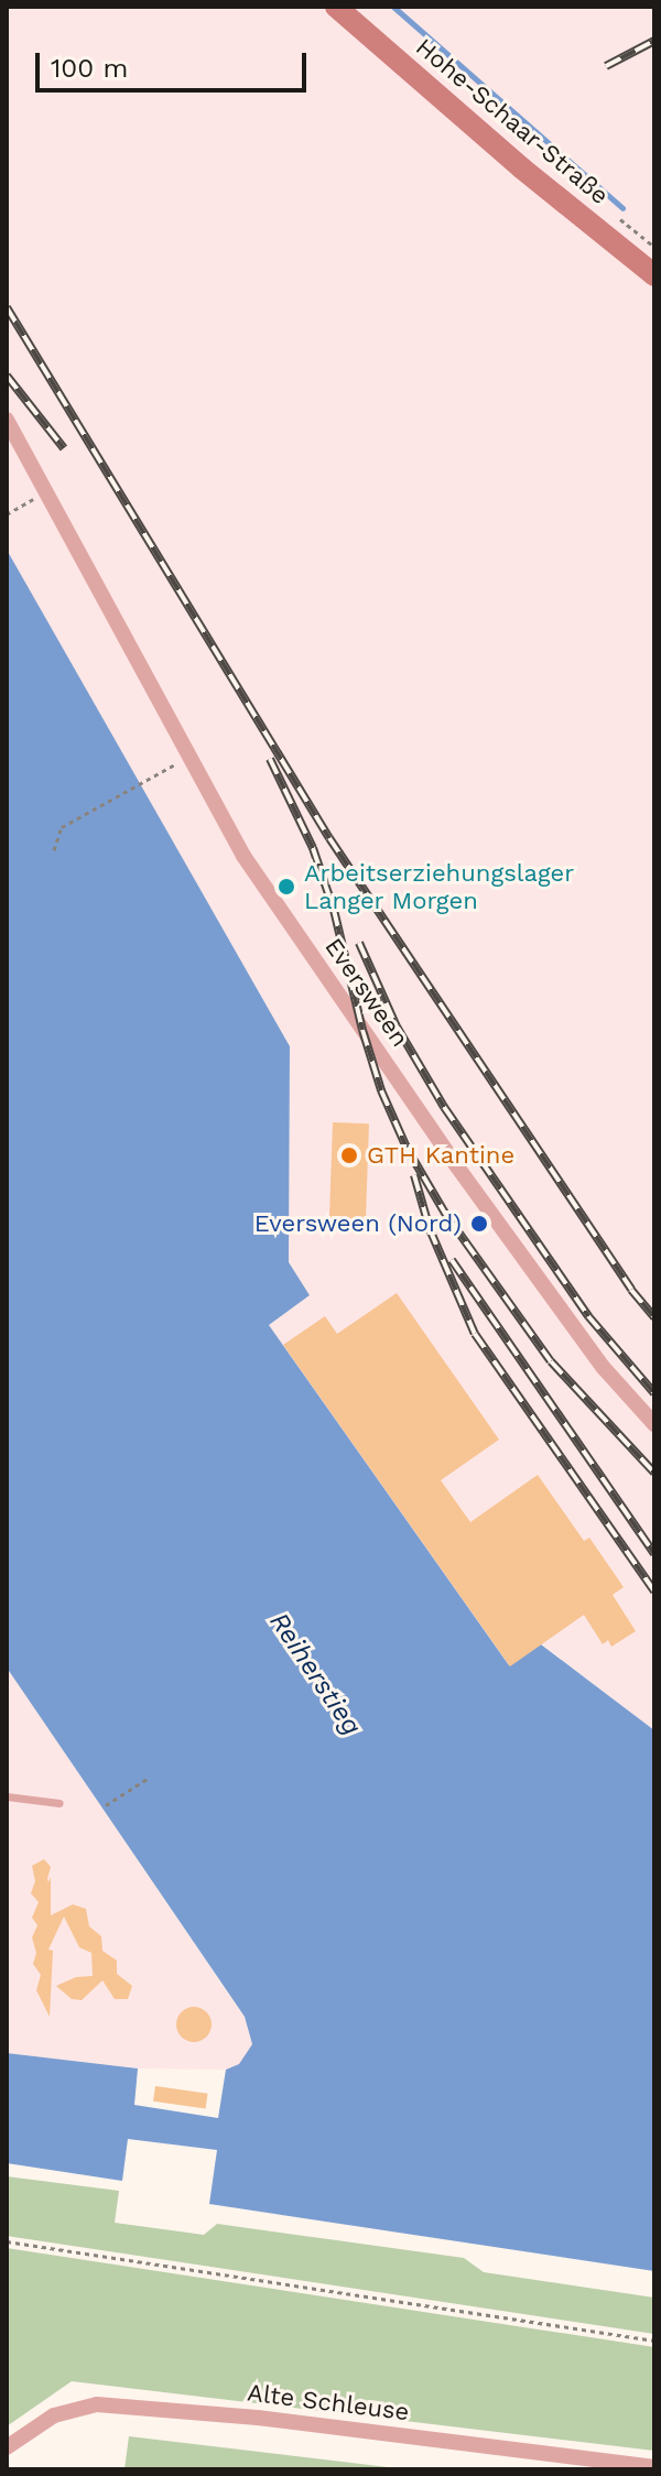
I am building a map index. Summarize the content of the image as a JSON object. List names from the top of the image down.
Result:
{
  "streets": {
    "main road": ["Hohe-Schaar-Straße"],
    "street": ["Eversween", "Alte Schleuse"]
  },
  "water": ["Reiherstieg"],
  "places": ["Arbeitserziehungslager Langer Morgen", "GTH Kantine", "Eversween (Nord)"],
  "scale_bar": "100 m"
}
